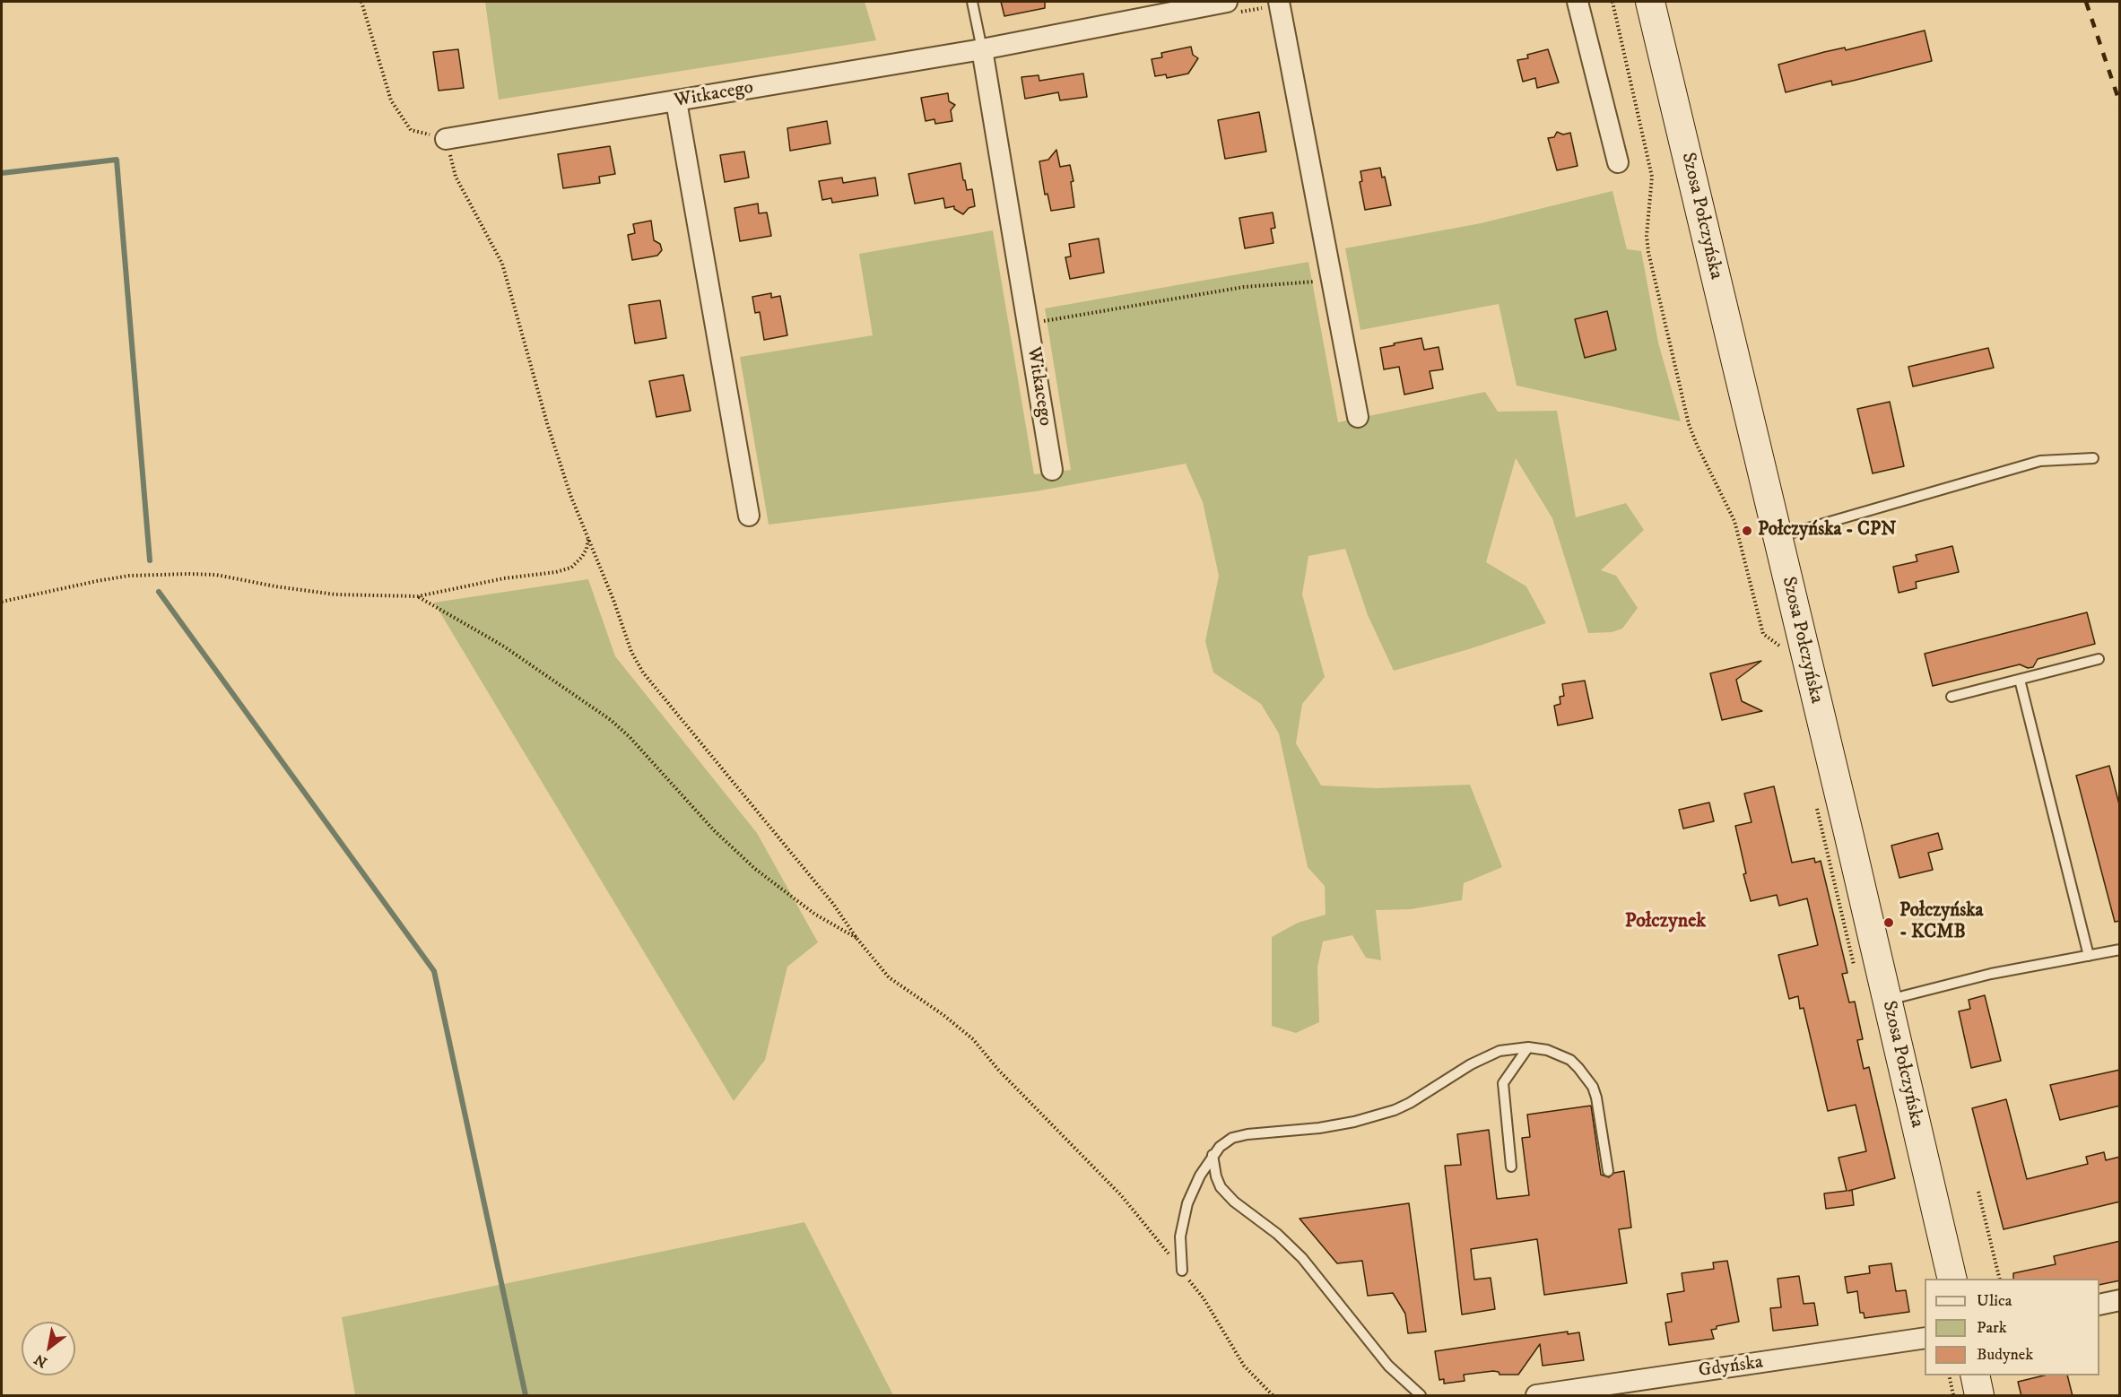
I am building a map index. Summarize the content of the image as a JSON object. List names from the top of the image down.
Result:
{
  "streets": {
    "main road": ["Szosa Połczyńska"],
    "street": ["Witkacego", "Gdyńska"]
  },
  "districts": ["Połczynek"],
  "places": ["Połczyńska - CPN", "Połczyńska - KCMB"],
  "legend": ["Ulica", "Park", "Budynek"],
  "north": "bottom left"
}
